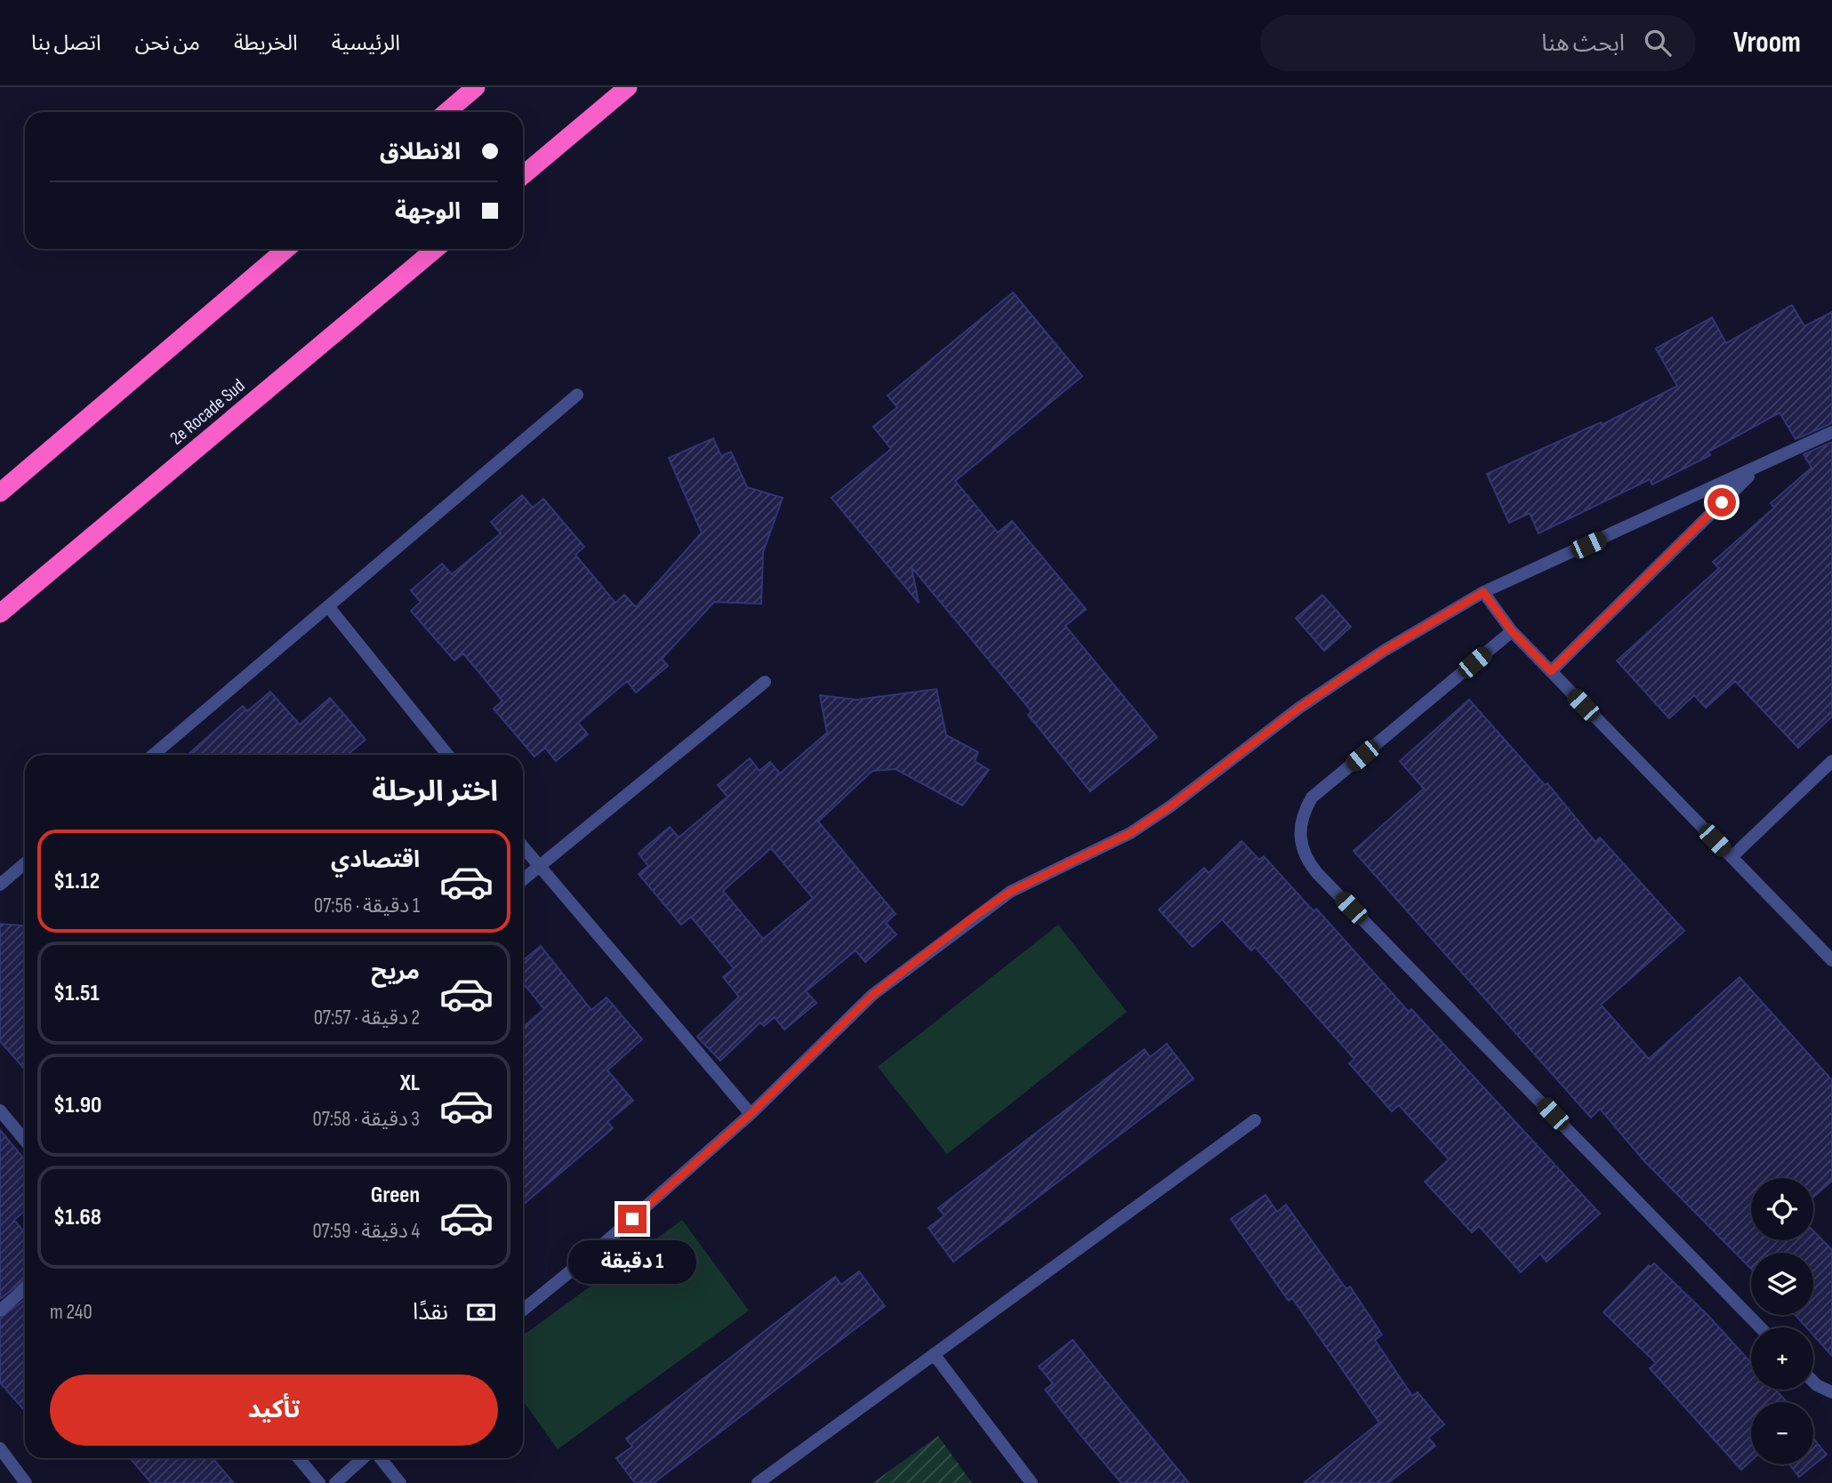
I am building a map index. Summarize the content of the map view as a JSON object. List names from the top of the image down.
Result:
{
  "streets": {
    "highway": ["2e Rocade Sud"]
  },
  "page": {
    "header": "Vroom",
    "search": "ابحث هنا",
    "nav": [
      "الرئيسية",
      "الخريطة",
      "من نحن",
      "اتصل بنا"
    ],
    "banner": ["الانطلاق", "الوجهة"],
    "heading": "اختر الرحلة",
    "list": [
      {
        "name": "اقتصادي",
        "note": "1 دقيقة · 07:56",
        "value": "$1.12"
      },
      {
        "name": "مريح",
        "note": "2 دقيقة · 07:57",
        "value": "$1.51"
      },
      {
        "name": "XL",
        "note": "3 دقيقة · 07:58",
        "value": "$1.90"
      },
      {
        "name": "Green",
        "note": "4 دقيقة · 07:59",
        "value": "$1.68"
      }
    ],
    "map_buttons": ["+", "−"],
    "bubble": "1 دقيقة",
    "pay": ["نقدًا", "240 m"],
    "buttons": "تأكيد"
  }
}
